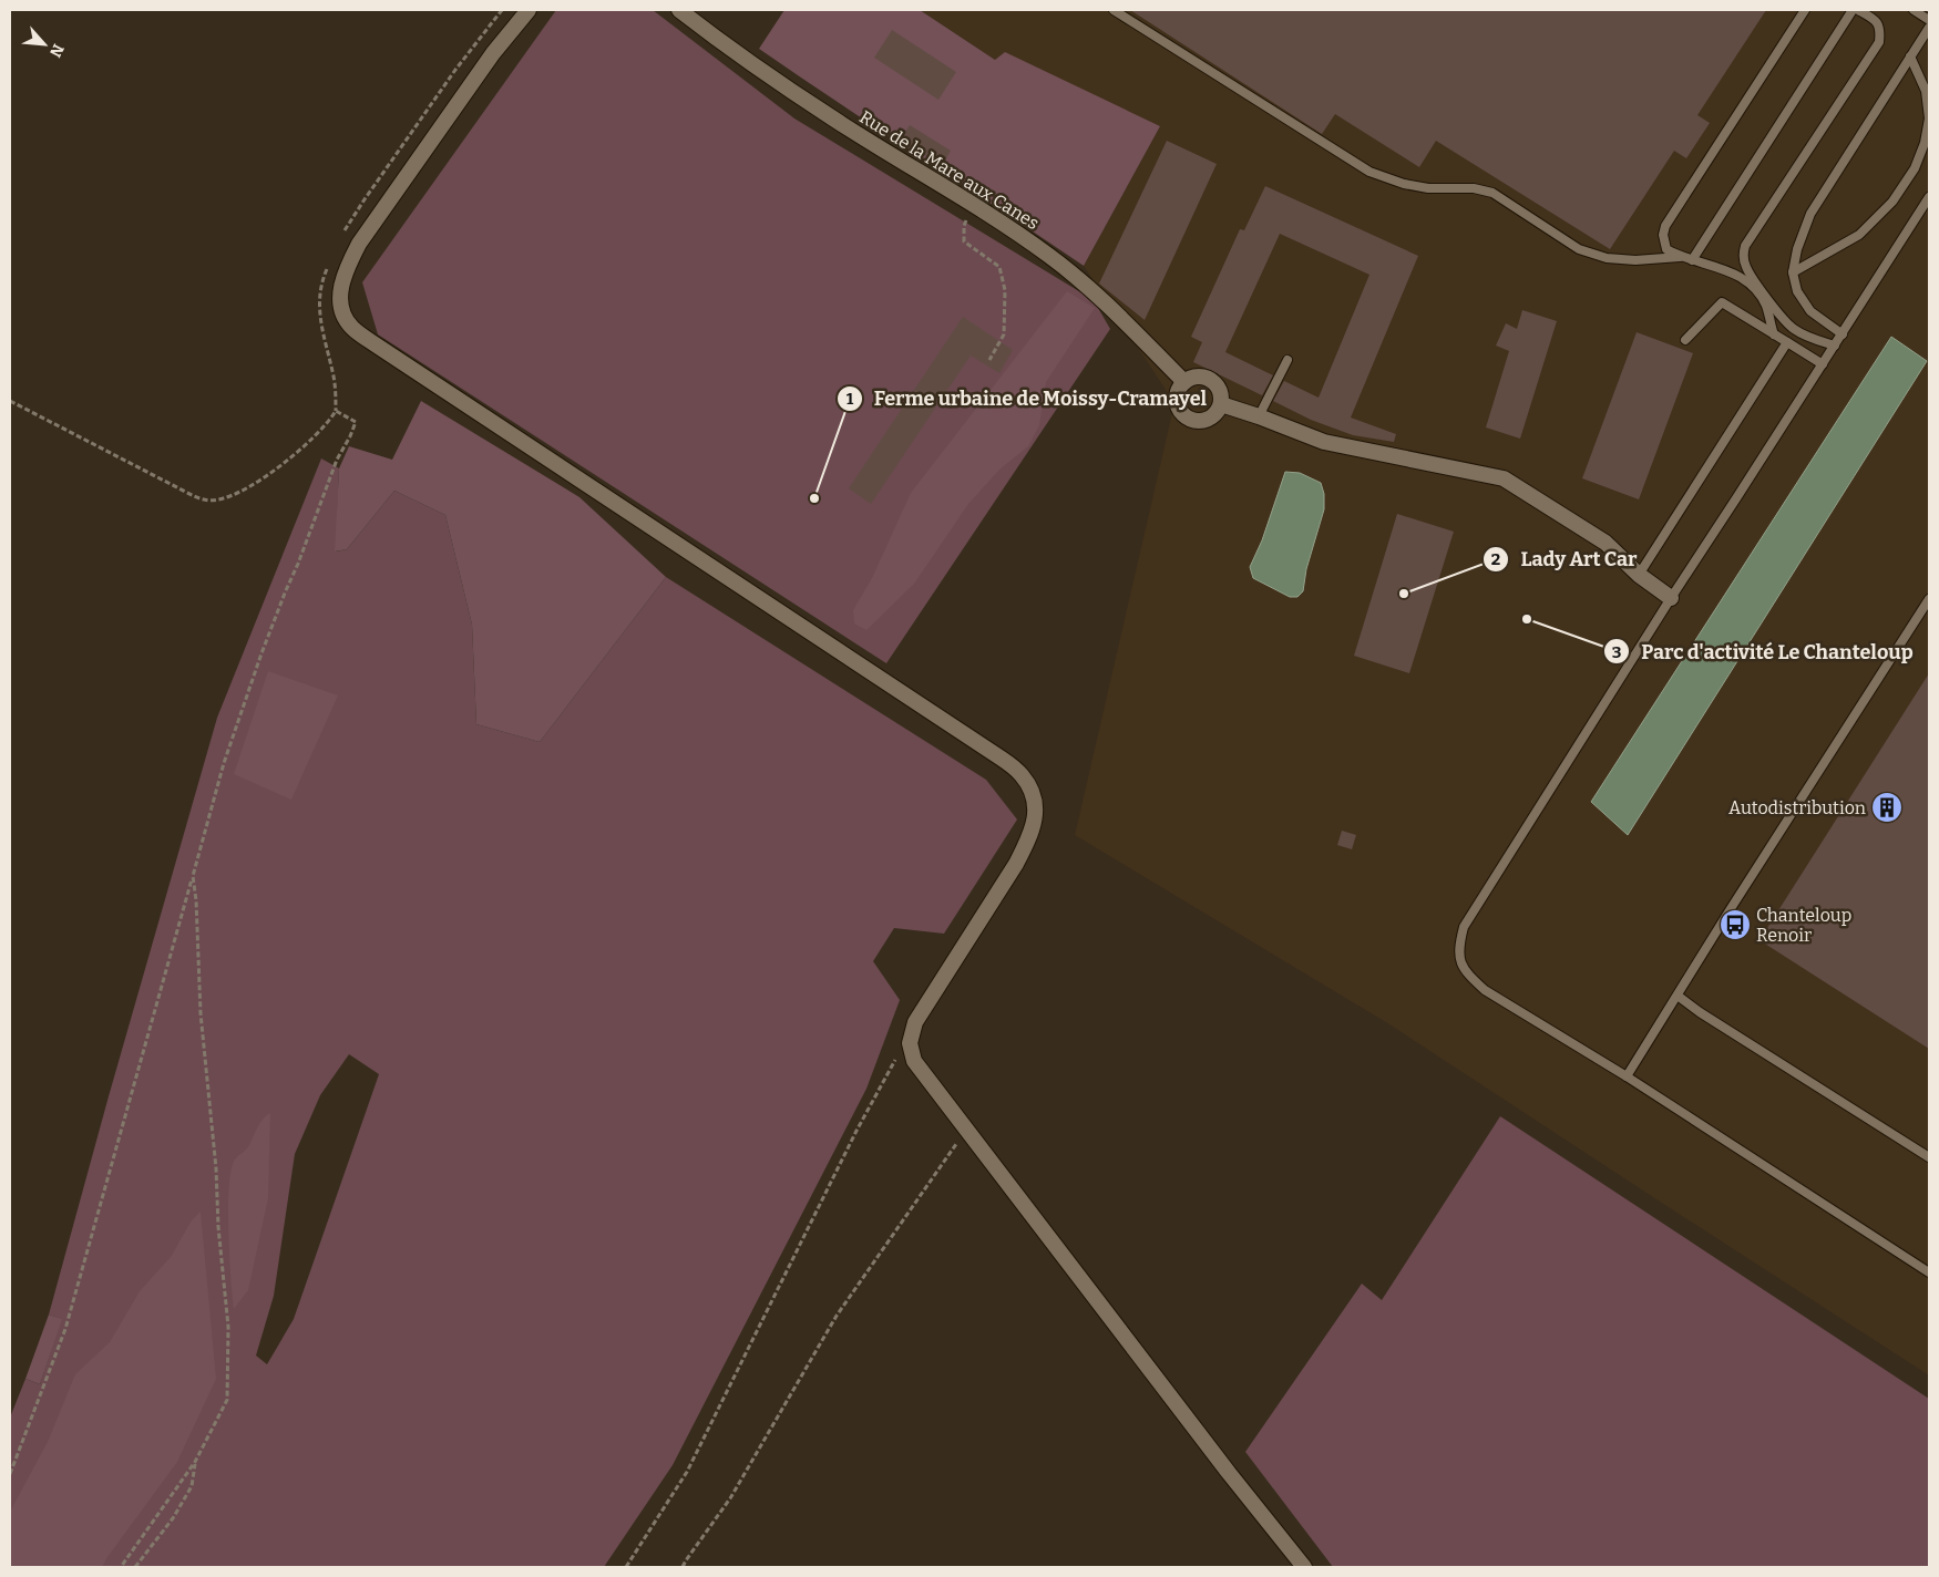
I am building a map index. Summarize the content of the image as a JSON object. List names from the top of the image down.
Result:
{
  "streets": {
    "street": ["Rue de la Mare aux Canes"]
  },
  "places": {
    "other": ["Ferme urbaine de Moissy-Cramayel", "Lady Art Car", "Parc d'activité Le Chanteloup"],
    "building": ["Autodistribution"],
    "bus stop": ["Chanteloup Renoir"]
  },
  "north": "bottom right"
}
